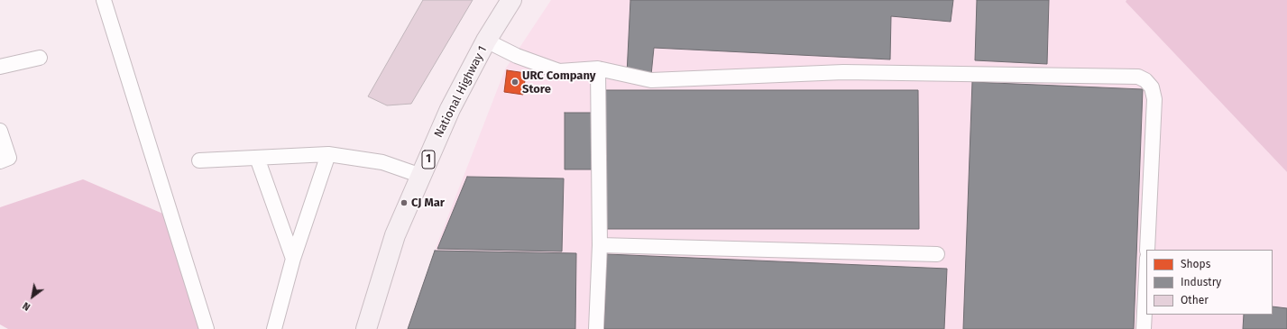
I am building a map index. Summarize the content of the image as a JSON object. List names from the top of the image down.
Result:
{
  "streets": {
    "highway": ["National Highway 1", "1"]
  },
  "places": ["URC Company Store", "CJ Mar"],
  "legend": ["Shops", "Industry", "Other"],
  "north": "bottom left"
}
